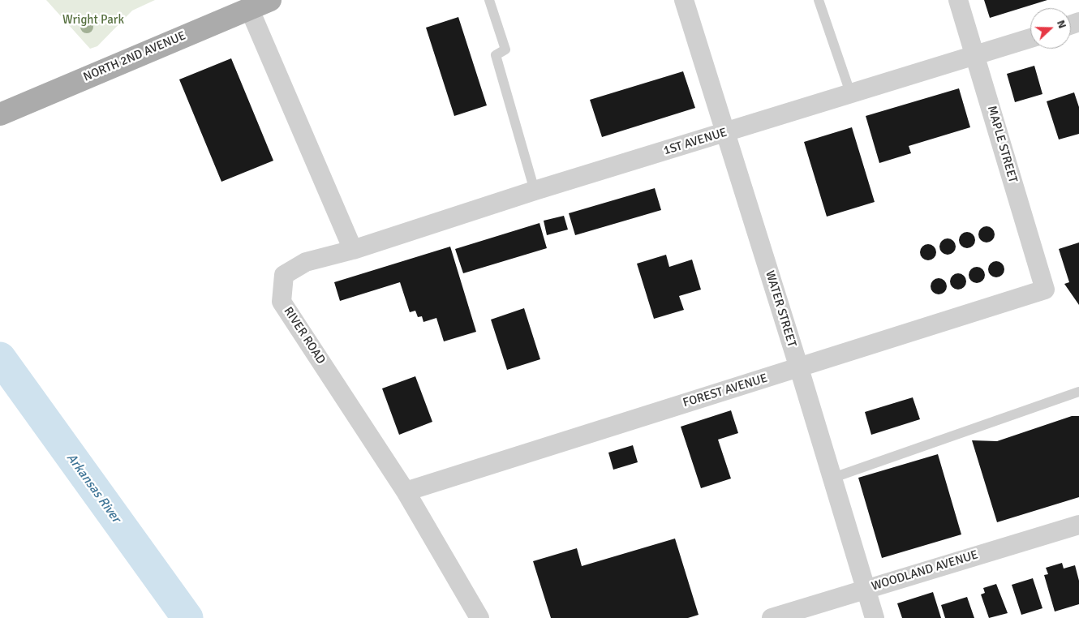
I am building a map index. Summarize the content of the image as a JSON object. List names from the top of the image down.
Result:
{
  "streets": {
    "main road": ["NORTH 2ND AVENUE"],
    "street": [
      "1ST AVENUE",
      "MAPLE STREET",
      "WATER STREET",
      "RIVER ROAD",
      "FOREST AVENUE",
      "WOODLAND AVENUE"
    ]
  },
  "crossings": [
    ["1ST AVENUE", "MAPLE STREET"],
    ["1ST AVENUE", "WATER STREET"],
    ["1ST AVENUE", "RIVER ROAD"],
    ["MAPLE STREET", "FOREST AVENUE"],
    ["WATER STREET", "FOREST AVENUE"],
    ["WATER STREET", "WOODLAND AVENUE"],
    ["RIVER ROAD", "FOREST AVENUE"]
  ],
  "water": ["Arkansas River"],
  "parks": ["Wright Park"],
  "north": "right"
}
